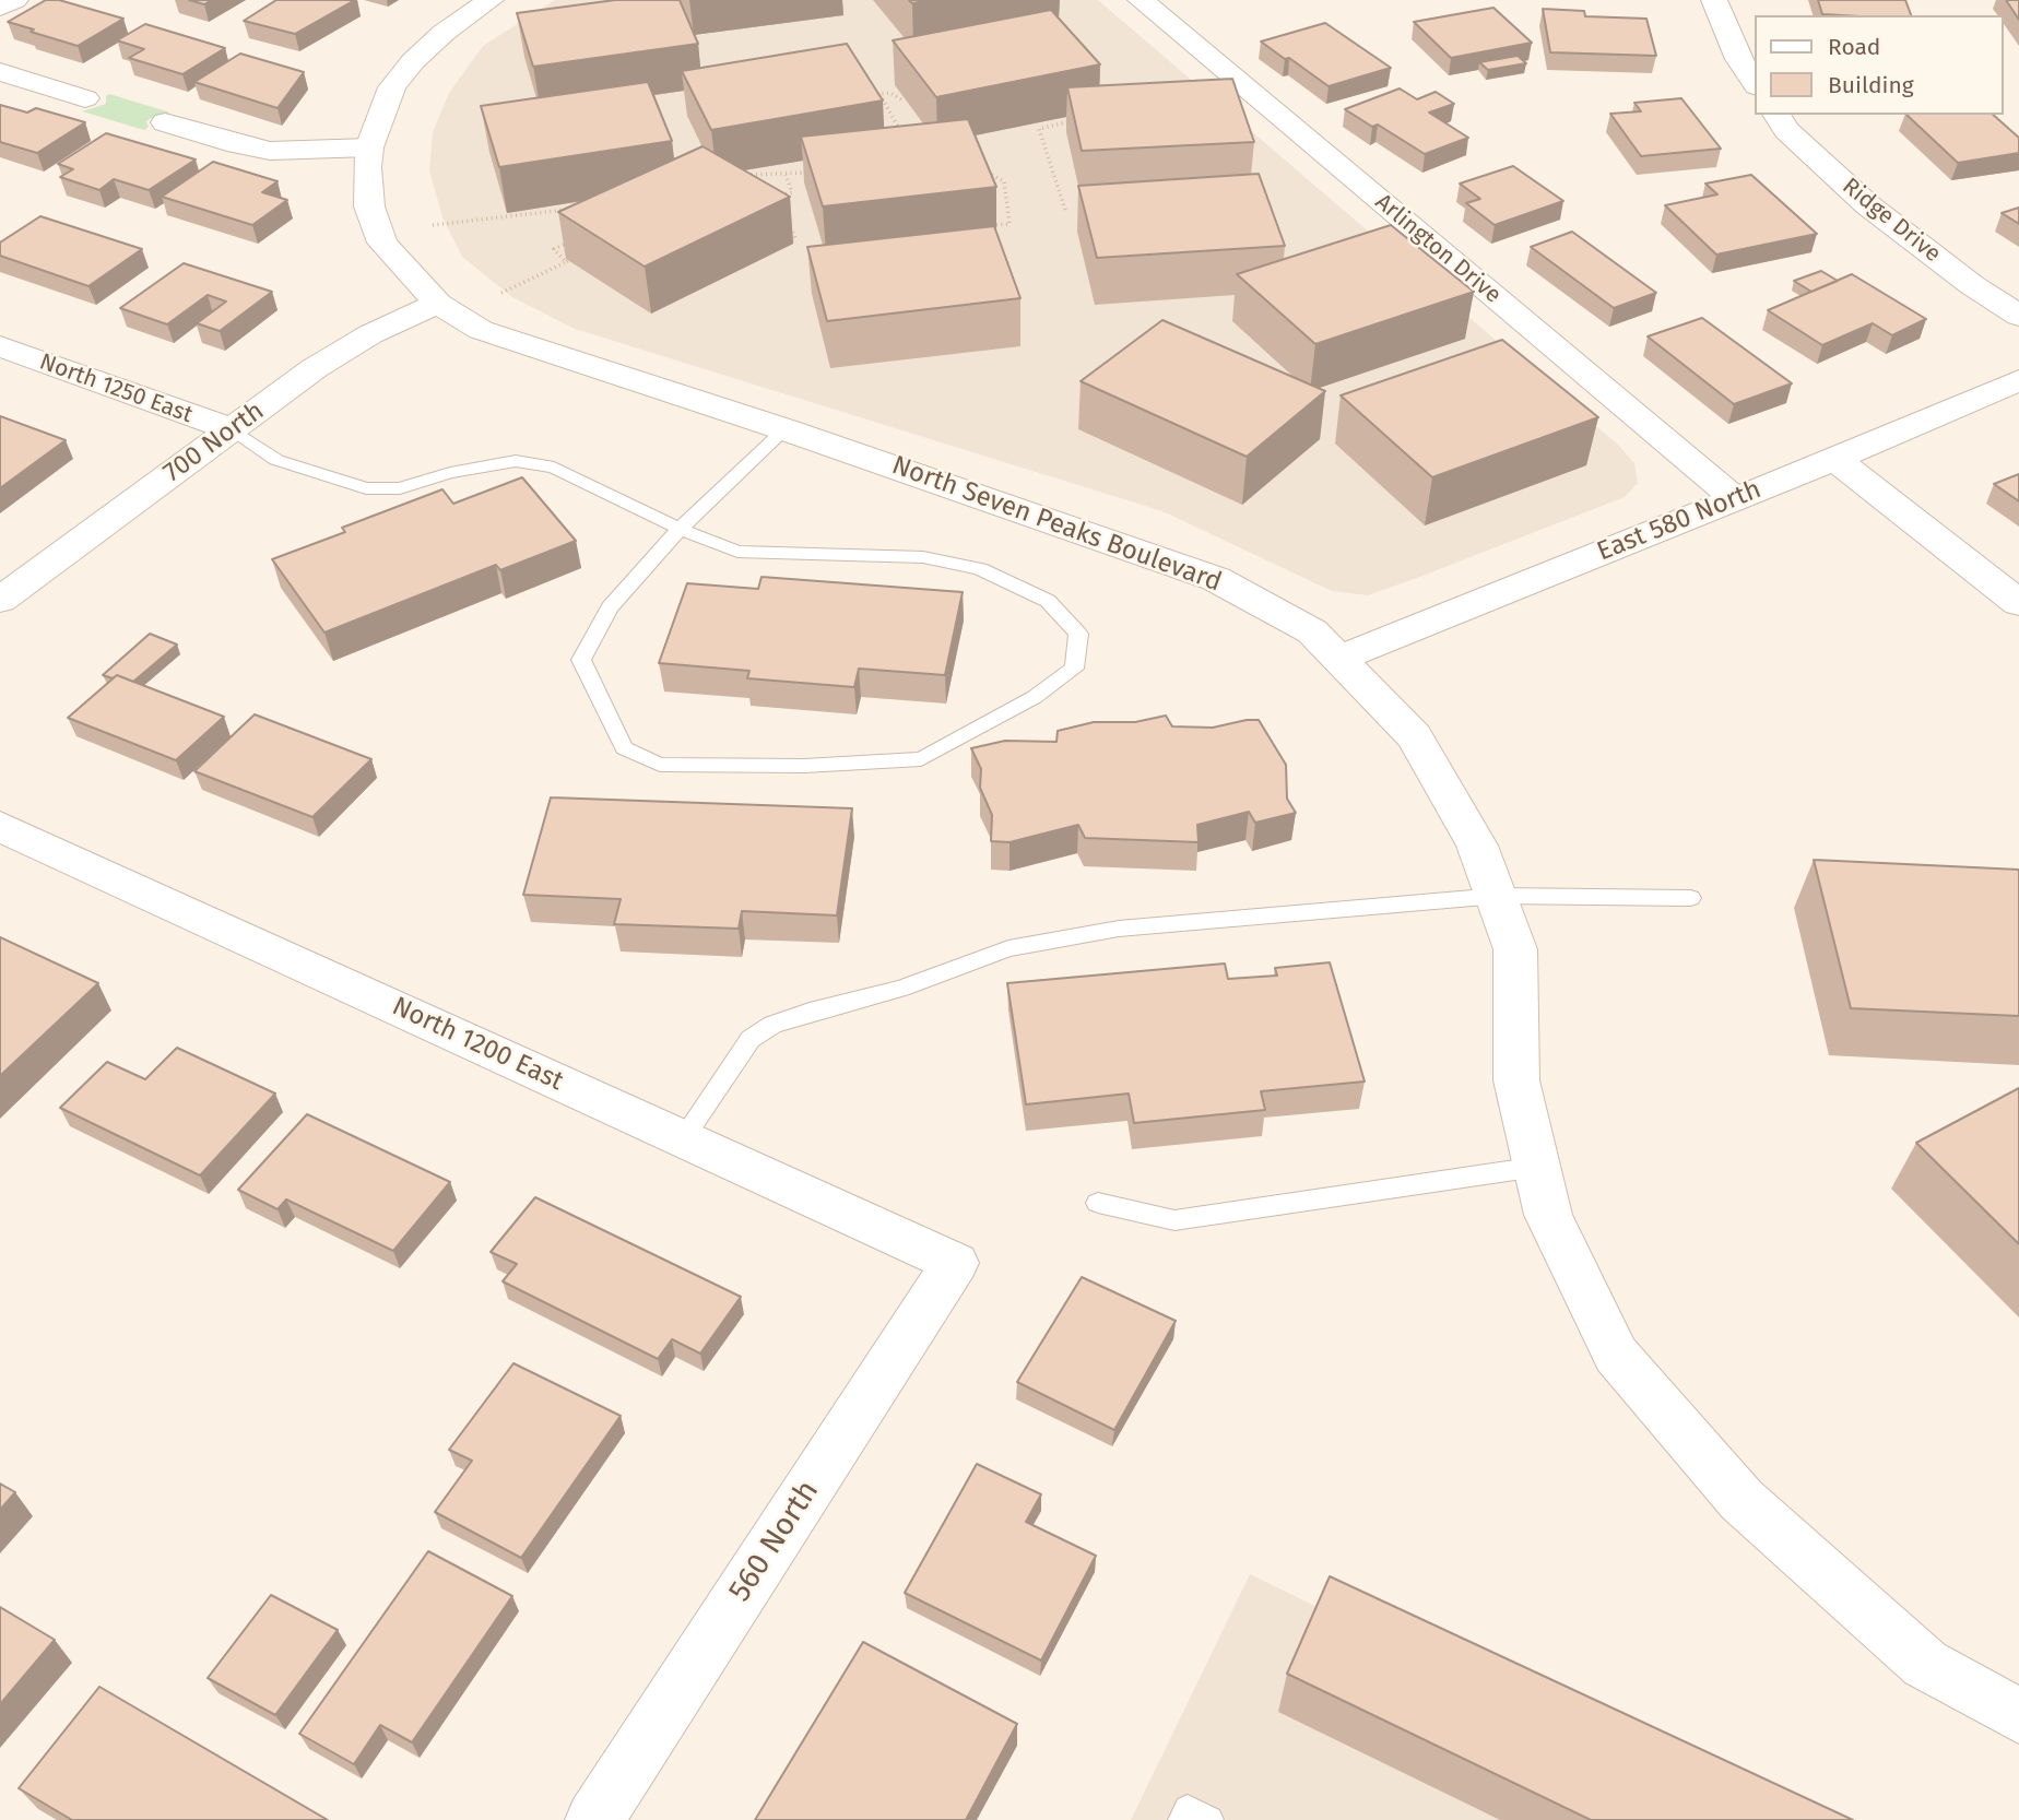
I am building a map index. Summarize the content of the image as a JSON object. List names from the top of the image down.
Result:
{
  "streets": {
    "street": [
      "Ridge Drive",
      "Arlington Drive",
      "North 1250 East",
      "700 North",
      "East 580 North",
      "North Seven Peaks Boulevard",
      "North 1200 East",
      "560 North"
    ]
  },
  "crossings": [
    ["Arlington Drive", "East 580 North"],
    ["North 1250 East", "700 North"],
    ["700 North", "North Seven Peaks Boulevard"],
    ["East 580 North", "North Seven Peaks Boulevard"],
    ["North 1200 East", "560 North"]
  ],
  "legend": ["Road", "Building"]
}
